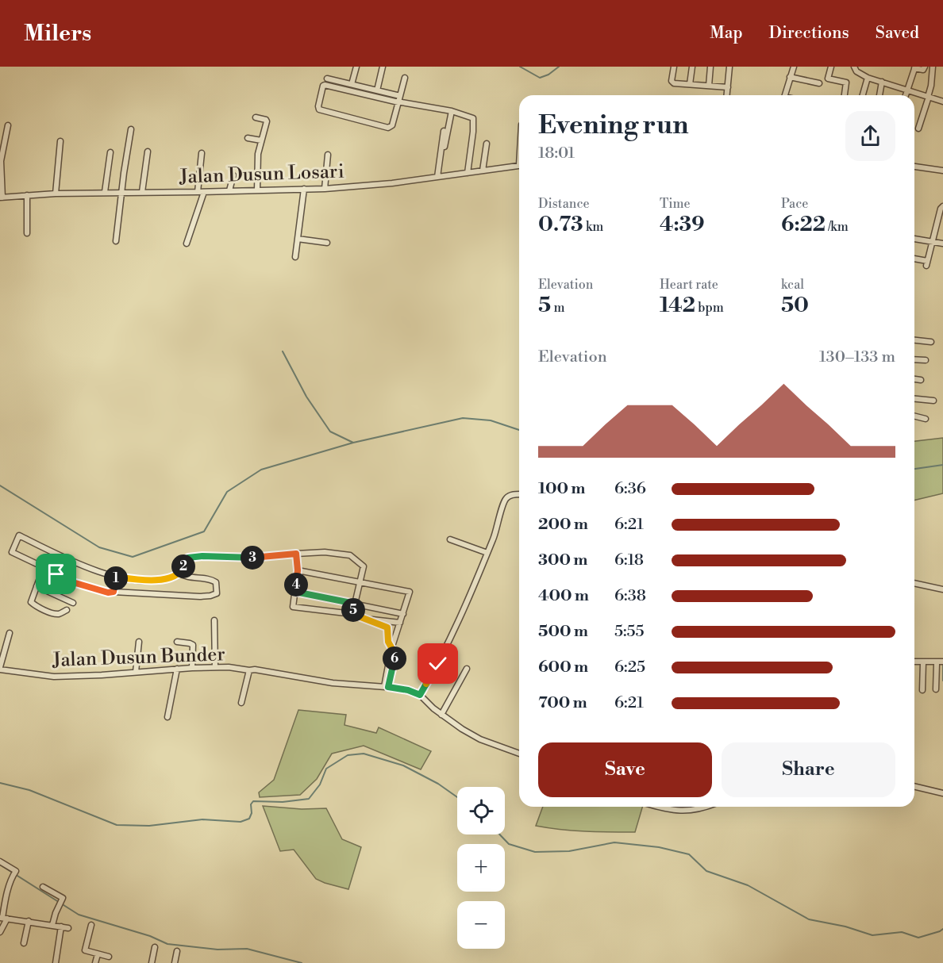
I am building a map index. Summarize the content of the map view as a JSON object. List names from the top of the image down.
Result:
{
  "streets": {
    "street": ["Jalan Dusun Losari", "Jalan Dusun Bunder"]
  },
  "page": {
    "header": "Milers",
    "nav": ["Map", "Directions", "Saved"],
    "heading": ["Evening run", "18:01"],
    "stats": [
      ["Distance", "0.73 km"],
      ["Time", "4:39"],
      ["Pace", "6:22 /km"],
      ["Elevation", "5 m"],
      ["Heart rate", "142 bpm"],
      ["kcal", "50"]
    ],
    "chart": ["Elevation", "130–133 m"],
    "list": [
      {
        "name": "100 m",
        "note": "6:36"
      },
      {
        "name": "200 m",
        "note": "6:21"
      },
      {
        "name": "300 m",
        "note": "6:18"
      },
      {
        "name": "400 m",
        "note": "6:38"
      },
      {
        "name": "500 m",
        "note": "5:55"
      },
      {
        "name": "600 m",
        "note": "6:25"
      },
      {
        "name": "700 m",
        "note": "6:21"
      }
    ],
    "pins": [
      "3",
      "2",
      "1",
      "4",
      "5",
      "6"
    ],
    "buttons": ["Save", "Share"],
    "map_buttons": ["+", "−"]
  }
}
